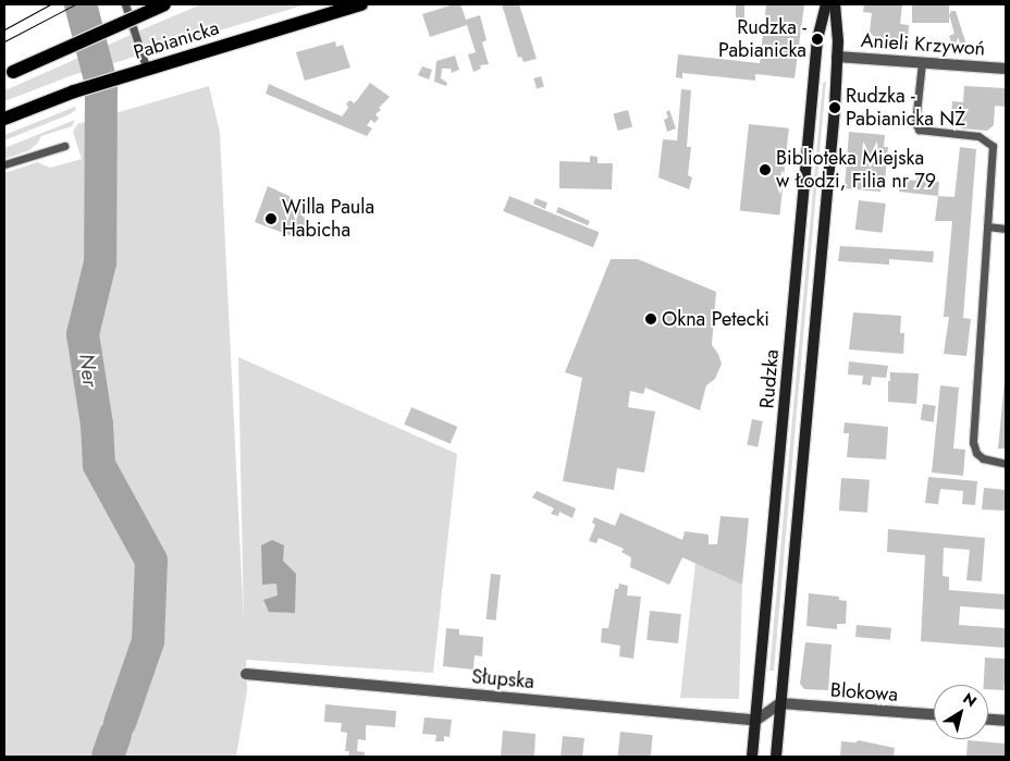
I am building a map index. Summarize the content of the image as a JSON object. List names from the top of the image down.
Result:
{
  "streets": {
    "main road": ["Pabianicka"],
    "street": [
      "Anieli Krzywoń",
      "Rudzka",
      "Słupska",
      "Blokowa"
    ]
  },
  "crossings": [
    ["Anieli Krzywoń", "Rudzka"],
    ["Rudzka", "Słupska"],
    ["Rudzka", "Blokowa"]
  ],
  "water": ["Ner"],
  "places": [
    "Rudzka - Pabianicka",
    "Rudzka - Pabianicka NŻ",
    "Biblioteka Miejska w Łodzi, Filia nr 79",
    "Willa Paula Habicha",
    "Okna Petecki"
  ],
  "north": "top right"
}
